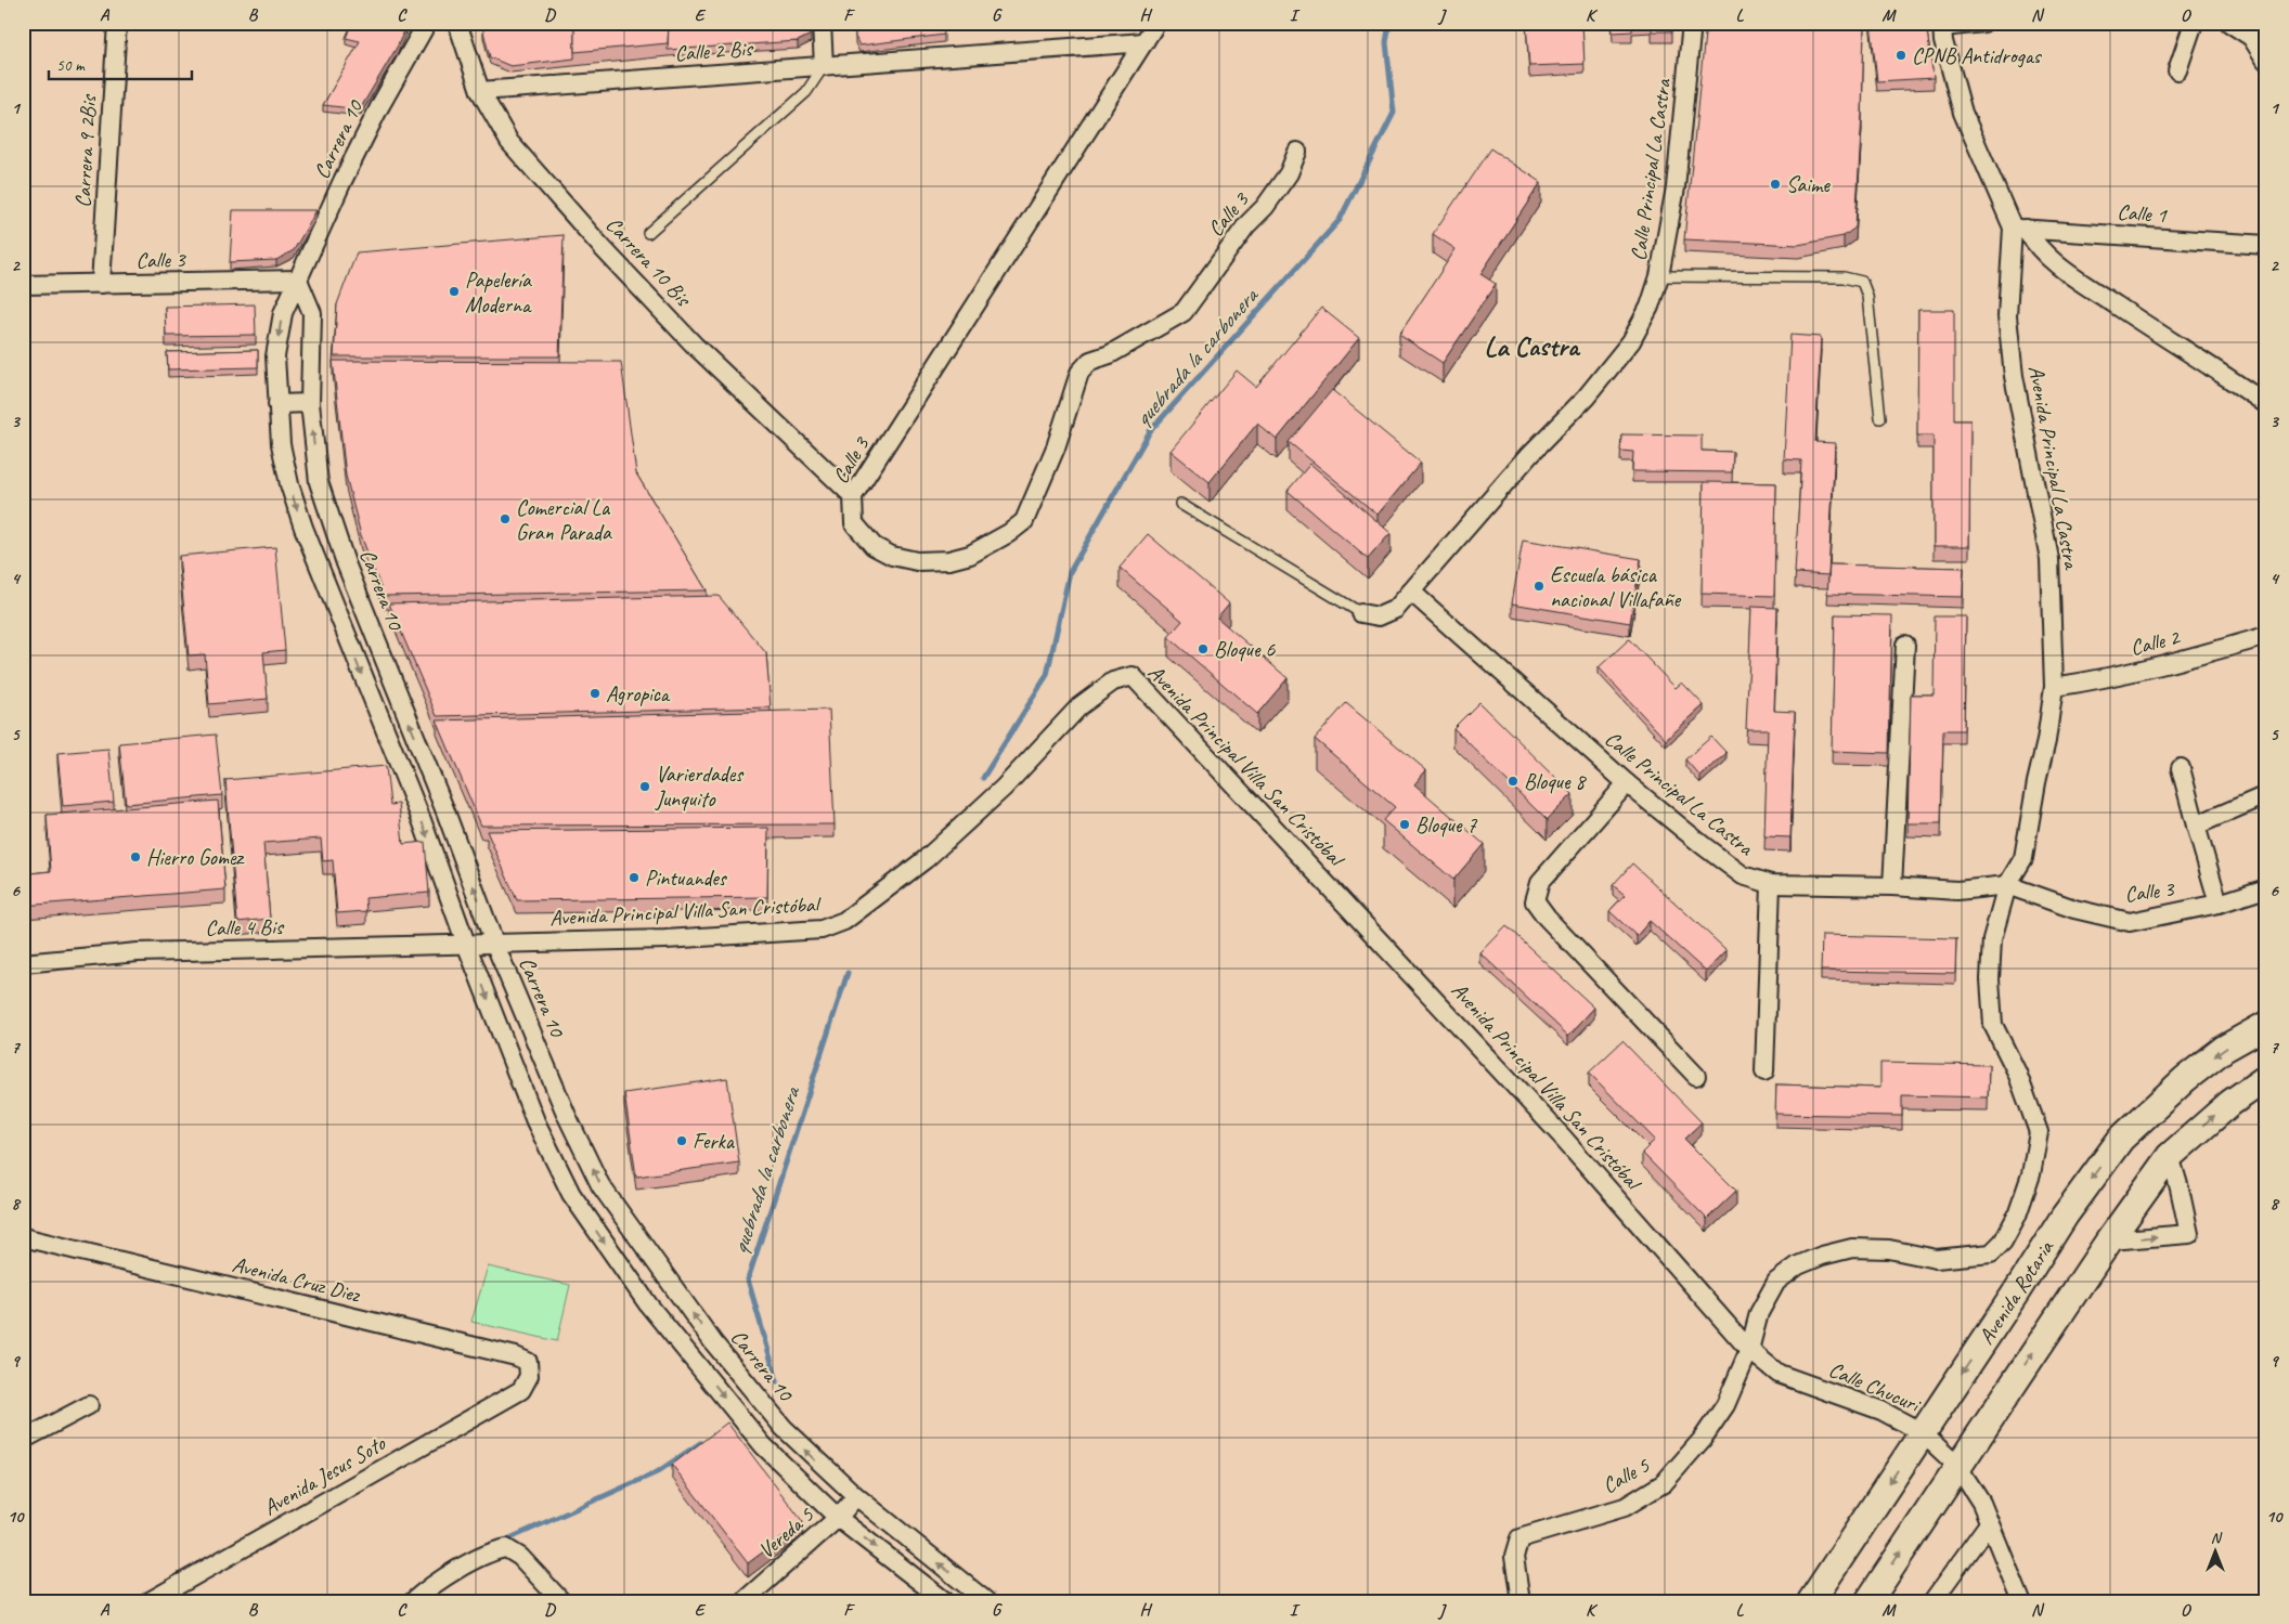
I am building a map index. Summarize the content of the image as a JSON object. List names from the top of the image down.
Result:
{
  "streets": {
    "main road": ["Avenida Rotaria"],
    "street": [
      "Calle 2 Bis",
      "Carrera 10",
      "Carrera 9 2Bis",
      "Calle Principal La Castra",
      "Calle 1",
      "Calle 3",
      "Carrera 10 Bis",
      "Avenida Principal La Castra",
      "Calle 2",
      "Avenida Principal Villa San Cristóbal",
      "Calle 4 Bis",
      "Avenida Cruz Diez",
      "Calle Chucuri",
      "Avenida Jesus Soto",
      "Calle 5",
      "Vereda 5"
    ]
  },
  "crossings": [
    ["Calle 2 Bis", "Calle 3"],
    ["Calle 2 Bis", "Carrera 10 Bis"],
    ["Carrera 10", "Calle 3"],
    ["Carrera 10", "Avenida Principal Villa San Cristóbal"],
    ["Carrera 10", "Calle 4 Bis"],
    ["Carrera 10", "Vereda 5"],
    ["Carrera 9 2Bis", "Calle 3"],
    ["Calle Principal La Castra", "Calle 3"],
    ["Calle Principal La Castra", "Avenida Principal La Castra"],
    ["Calle 1", "Avenida Principal La Castra"],
    ["Calle 3", "Carrera 10 Bis"],
    ["Calle 3", "Avenida Principal La Castra"],
    ["Avenida Principal La Castra", "Calle 2"],
    ["Avenida Principal La Castra", "Avenida Principal Villa San Cristóbal"],
    ["Avenida Principal La Castra", "Calle Chucuri"],
    ["Avenida Principal La Castra", "Calle 5"],
    ["Avenida Principal Villa San Cristóbal", "Calle 4 Bis"],
    ["Avenida Principal Villa San Cristóbal", "Calle Chucuri"],
    ["Avenida Principal Villa San Cristóbal", "Calle 5"],
    ["Avenida Cruz Diez", "Avenida Jesus Soto"],
    ["Avenida Rotaria", "Calle Chucuri"],
    ["Calle Chucuri", "Calle 5"]
  ],
  "districts": ["La Castra"],
  "water": ["quebrada la carbonera"],
  "places": [
    "CPNB Antidrogas",
    "Saime",
    "Papelería Moderna",
    "Comercial La Gran Parada",
    "Escuela básica nacional Villafañe",
    "Bloque 6",
    "Agropica",
    "Bloque 8",
    "Varierdades Junquito",
    "Bloque 7",
    "Hierro Gomez",
    "Pintuandes",
    "Ferka"
  ],
  "scale_bar": "50 m",
  "north": "top",
  "grid": {
    "columns": [
      "A",
      "B",
      "C",
      "D",
      "E",
      "F",
      "G",
      "H",
      "I",
      "J",
      "K",
      "L",
      "M",
      "N",
      "O"
    ],
    "rows": [
      "1",
      "2",
      "3",
      "4",
      "5",
      "6",
      "7",
      "8",
      "9",
      "10"
    ]
  }
}
